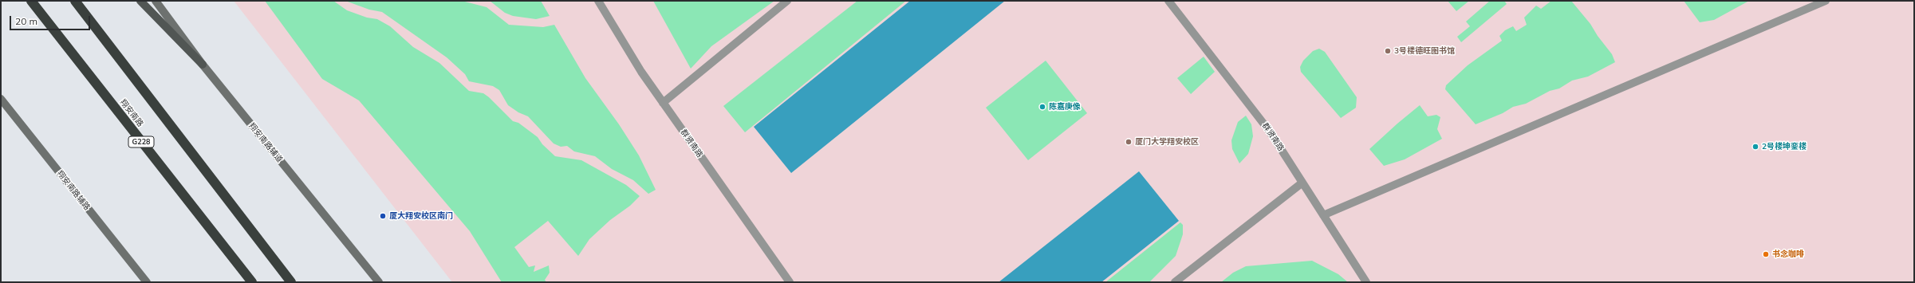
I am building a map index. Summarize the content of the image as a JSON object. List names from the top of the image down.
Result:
{
  "streets": {
    "highway": ["翔安南路", "G228"],
    "main road": ["翔安南路辅道", "翔安南路辅路"],
    "street": ["群贤南路"]
  },
  "places": [
    "3号楼德旺图书馆",
    "陈嘉庚像",
    "厦门大学翔安校区",
    "2号楼坤銮楼",
    "厦大翔安校区南门",
    "书念咖啡"
  ],
  "scale_bar": "20 m"
}
